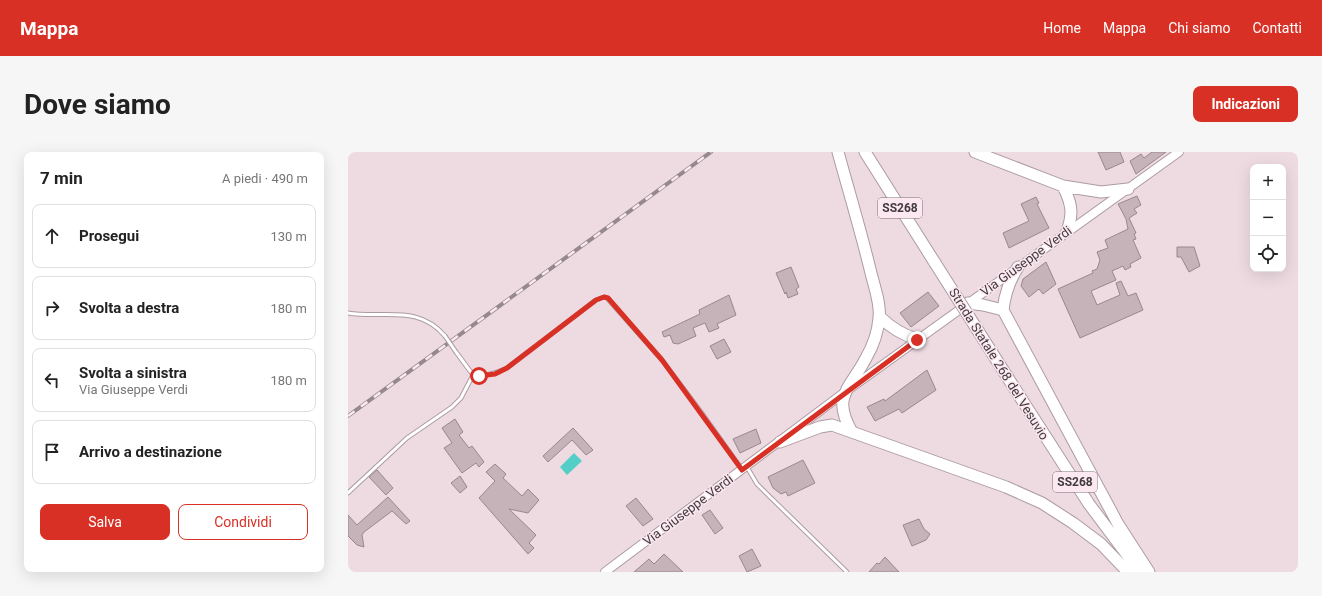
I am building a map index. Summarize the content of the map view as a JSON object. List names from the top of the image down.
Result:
{
  "streets": {
    "highway": ["SS268", "Strada Statale 268 del Vesuvio"],
    "street": ["Via Giuseppe Verdi"]
  },
  "page": {
    "header": "Mappa",
    "nav": [
      "Home",
      "Mappa",
      "Chi siamo",
      "Contatti"
    ],
    "buttons": [
      "Indicazioni",
      ["Salva", "Condividi"]
    ],
    "title": "Dove siamo",
    "heading": ["7 min", "A piedi · 490 m"],
    "map_buttons": ["+", "−"],
    "list": [
      ["Prosegui", "130 m"],
      ["Svolta a destra", "180 m"],
      ["Svolta a sinistra", "Via Giuseppe Verdi", "180 m"],
      "Arrivo a destinazione"
    ]
  }
}
